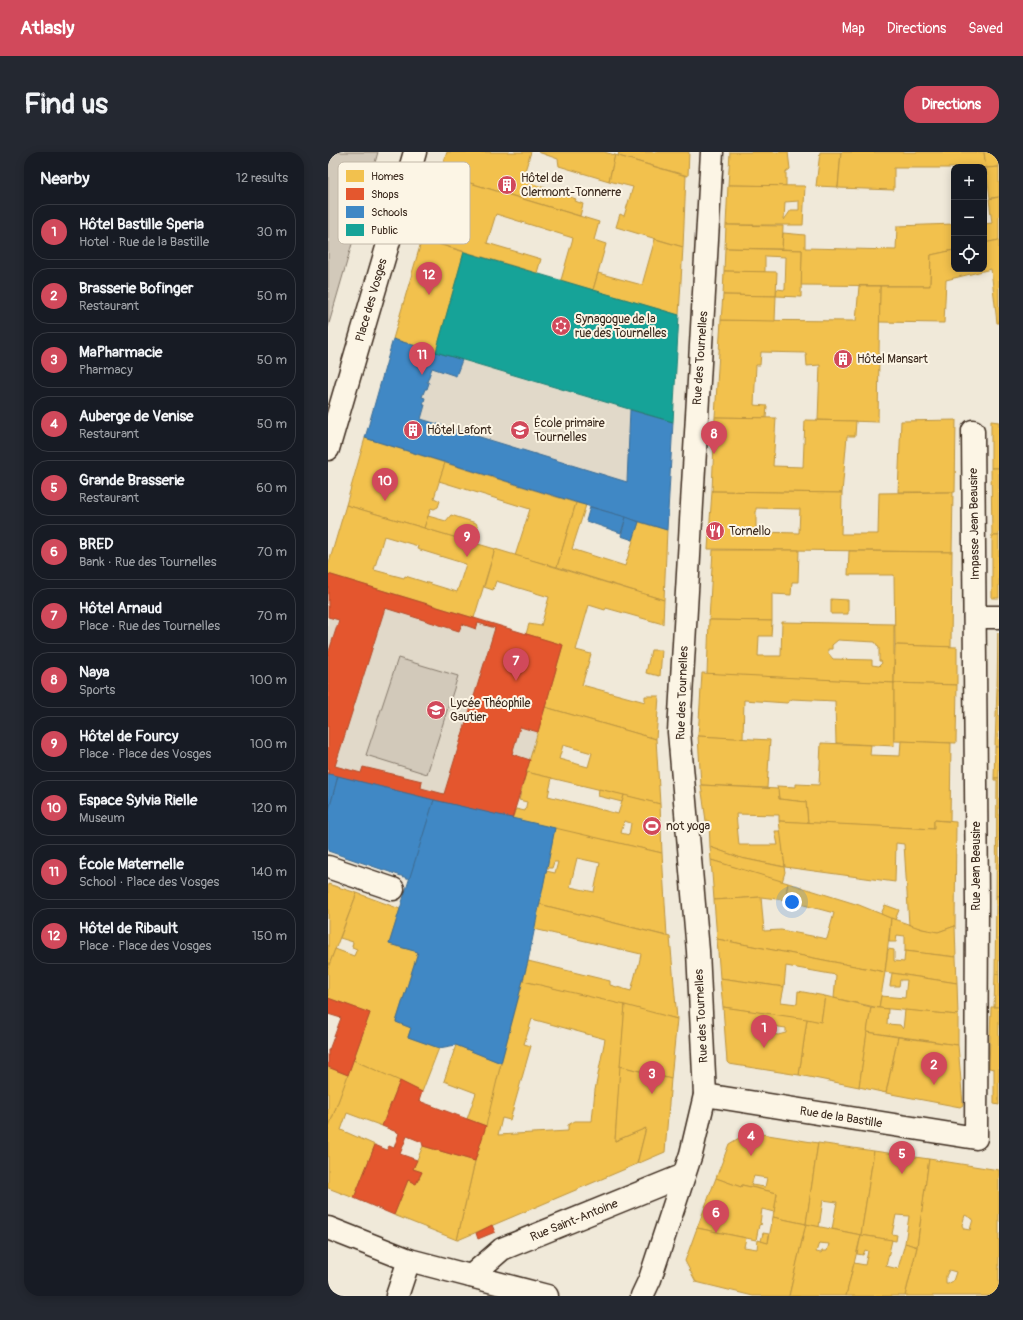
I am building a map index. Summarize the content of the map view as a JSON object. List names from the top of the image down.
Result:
{
  "streets": {
    "street": [
      "Place des Vosges",
      "Rue des Tournelles",
      "Impasse Jean Beausire",
      "Rue Jean Beausire",
      "Rue de la Bastille",
      "Rue Saint-Antoine"
    ]
  },
  "crossings": [
    ["Rue des Tournelles", "Rue de la Bastille"],
    ["Rue des Tournelles", "Rue Saint-Antoine"],
    ["Impasse Jean Beausire", "Rue Jean Beausire"],
    ["Rue Jean Beausire", "Rue de la Bastille"]
  ],
  "places": {
    "building": ["Hôtel de Clermont-Tonnerre", "Hôtel Mansart", "Hôtel Lafont"],
    "synagogue": ["Synagogue de la rue des Tournelles"],
    "school or university": ["École primaire Tournelles", "Lycée Théophile Gautier"],
    "restaurant": ["Tornello"],
    "sports": ["not yoga"]
  },
  "legend": [
    "Homes",
    "Shops",
    "Schools",
    "Public"
  ],
  "page": {
    "header": "Atlasly",
    "nav": ["Map", "Directions", "Saved"],
    "buttons": "Directions",
    "title": "Find us",
    "heading": ["Nearby", "12 results"],
    "map_buttons": ["+", "−"],
    "list": [
      {
        "mark": "1",
        "name": "Hôtel Bastille Speria",
        "note": "Hotel · Rue de la Bastille",
        "value": "30 m"
      },
      {
        "mark": "2",
        "name": "Brasserie Bofinger",
        "note": "Restaurant",
        "value": "50 m"
      },
      {
        "mark": "3",
        "name": "MaPharmacie",
        "note": "Pharmacy",
        "value": "50 m"
      },
      {
        "mark": "4",
        "name": "Auberge de Venise",
        "note": "Restaurant",
        "value": "50 m"
      },
      {
        "mark": "5",
        "name": "Grande Brasserie",
        "note": "Restaurant",
        "value": "60 m"
      },
      {
        "mark": "6",
        "name": "BRED",
        "note": "Bank · Rue des Tournelles",
        "value": "70 m"
      },
      {
        "mark": "7",
        "name": "Hôtel Arnaud",
        "note": "Place · Rue des Tournelles",
        "value": "70 m"
      },
      {
        "mark": "8",
        "name": "Naya",
        "note": "Sports",
        "value": "100 m"
      },
      {
        "mark": "9",
        "name": "Hôtel de Fourcy",
        "note": "Place · Place des Vosges",
        "value": "100 m"
      },
      {
        "mark": "10",
        "name": "Espace Sylvia Rielle",
        "note": "Museum",
        "value": "120 m"
      },
      {
        "mark": "11",
        "name": "École Maternelle",
        "note": "School · Place des Vosges",
        "value": "140 m"
      },
      {
        "mark": "12",
        "name": "Hôtel de Ribault",
        "note": "Place · Place des Vosges",
        "value": "150 m"
      }
    ],
    "pins": [
      "12",
      "11",
      "8",
      "10",
      "9",
      "7",
      "1",
      "2",
      "3",
      "4",
      "5",
      "6"
    ]
  }
}
